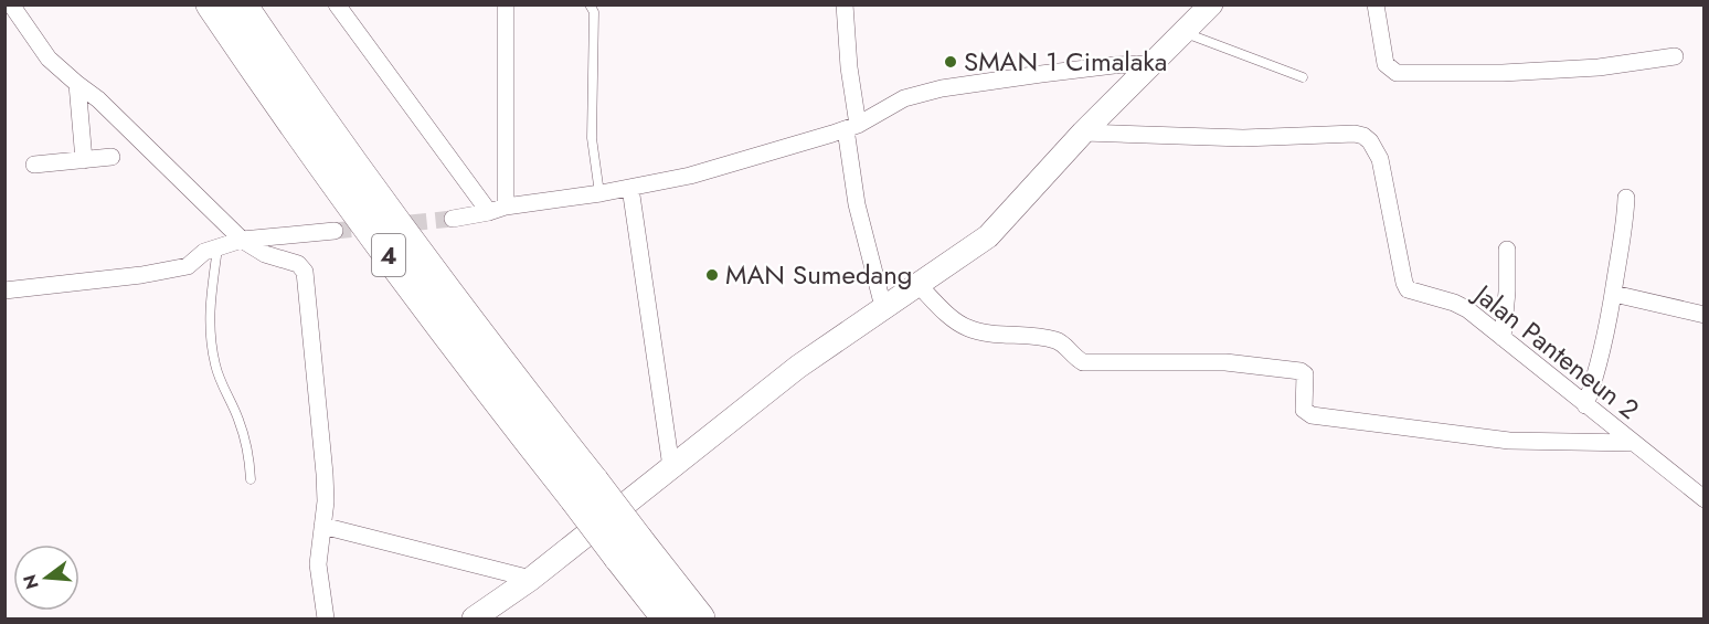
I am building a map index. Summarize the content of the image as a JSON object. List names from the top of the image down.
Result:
{
  "streets": {
    "highway": ["4"],
    "street": ["Jalan Panteneun 2"]
  },
  "places": ["SMAN 1 Cimalaka", "MAN Sumedang"],
  "north": "left"
}
